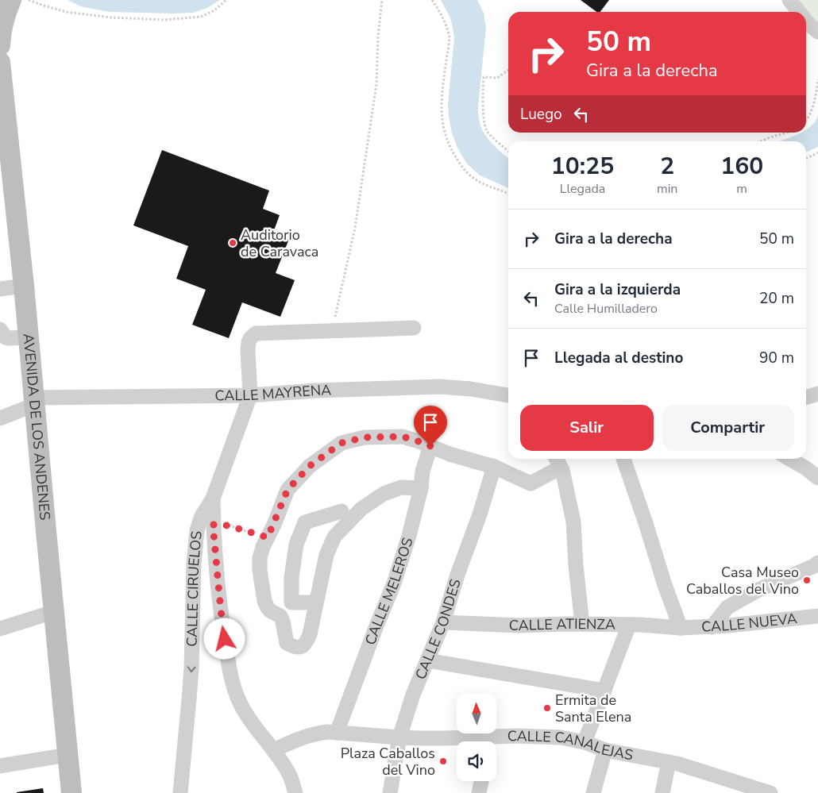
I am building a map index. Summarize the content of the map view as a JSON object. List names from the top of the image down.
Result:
{
  "streets": {
    "main road": ["AVENIDA DE LOS ANDENES"],
    "street": [
      "CALLE MAYRENA",
      "CALLE CIRUELOS",
      "CALLE MELEROS",
      "CALLE NUEVA",
      "CALLE ATIENZA",
      "CALLE CONDES",
      "CALLE CANALEJAS"
    ]
  },
  "crossings": [
    ["CALLE MAYRENA", "AVENIDA DE LOS ANDENES"],
    ["CALLE MAYRENA", "CALLE CIRUELOS"],
    ["CALLE MELEROS", "CALLE CANALEJAS"],
    ["CALLE NUEVA", "CALLE ATIENZA"],
    ["CALLE ATIENZA", "CALLE CONDES"],
    ["CALLE CONDES", "CALLE CANALEJAS"]
  ],
  "places": [
    "Auditorio de Caravaca",
    "Casa Museo Caballos del Vino",
    "Ermita de Santa Elena",
    "Plaza Caballos del Vino"
  ],
  "north": "top",
  "page": {
    "turn": ["50 m", "Gira a la derecha"],
    "then": "Luego",
    "eta": [
      "10:25",
      "Llegada",
      "2",
      "min",
      "160",
      "m"
    ],
    "list": [
      {
        "name": "Gira a la derecha",
        "value": "50 m"
      },
      {
        "name": "Gira a la izquierda",
        "note": "Calle Humilladero",
        "value": "20 m"
      },
      {
        "name": "Llegada al destino",
        "value": "90 m"
      }
    ],
    "buttons": ["Salir", "Compartir"]
  }
}
